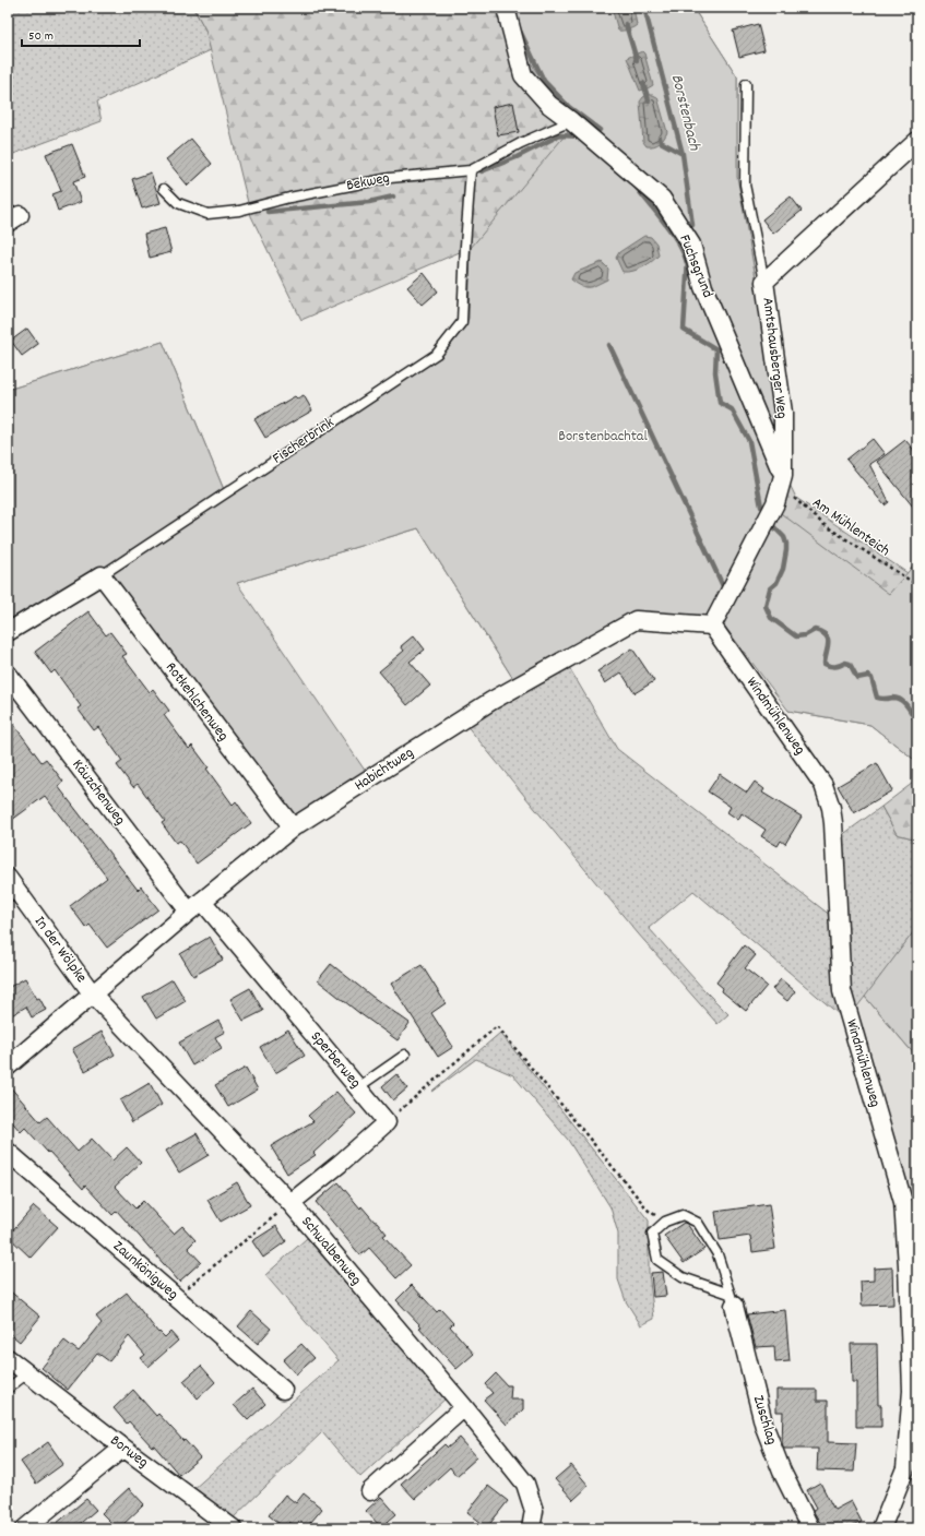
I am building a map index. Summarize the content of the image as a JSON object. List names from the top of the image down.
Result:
{
  "streets": {
    "street": [
      "Fuchsgrund",
      "Amtshausberger Weg",
      "Fischerbrink",
      "Rotkehlchenweg",
      "Windmühlenweg",
      "Habichtweg",
      "Käuzchenweg",
      "In der Wölpke",
      "Sperberweg",
      "Schwalbenweg",
      "Zaunkönigweg",
      "Zuschlag",
      "Borweg"
    ],
    "lane": ["Bekweg"],
    "path": ["Am Mühlenteich"]
  },
  "crossings": [
    ["Bekweg", "Fuchsgrund"],
    ["Bekweg", "Fischerbrink"],
    ["Fuchsgrund", "Amtshausberger Weg"],
    ["Fuchsgrund", "Am Mühlenteich"],
    ["Amtshausberger Weg", "Am Mühlenteich"],
    ["Amtshausberger Weg", "Windmühlenweg"],
    ["Amtshausberger Weg", "Habichtweg"],
    ["Fischerbrink", "Rotkehlchenweg"],
    ["Rotkehlchenweg", "Habichtweg"],
    ["Windmühlenweg", "Habichtweg"],
    ["Habichtweg", "Käuzchenweg"],
    ["Habichtweg", "In der Wölpke"],
    ["Habichtweg", "Sperberweg"],
    ["Habichtweg", "Schwalbenweg"],
    ["In der Wölpke", "Schwalbenweg"]
  ],
  "water": ["Borstenbach"],
  "parks": ["Borstenbachtal"],
  "scale_bar": "50 m"
}
